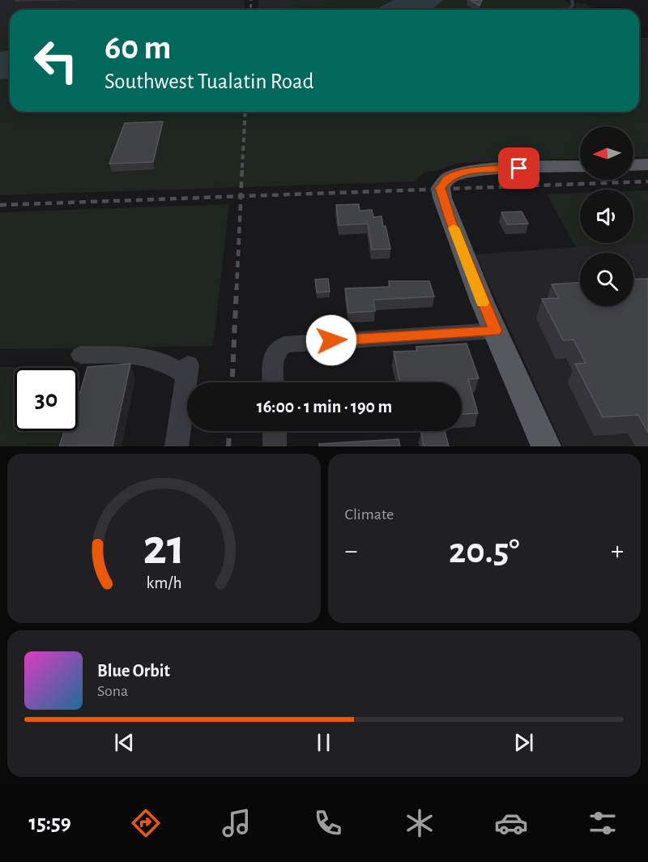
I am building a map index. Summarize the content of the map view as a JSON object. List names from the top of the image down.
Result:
{
  "north": "left",
  "page": {
    "turn": ["60 m", "Southwest Tualatin Road"],
    "limit": "30",
    "trip": "16:00 · 1 min · 190 m",
    "tile": "Climate",
    "heat": ["−", "20.5°", "+"],
    "song": ["Blue Orbit", "Sona"],
    "tabs": "15:59",
    "gauge": ["21", "km/h"]
  }
}
